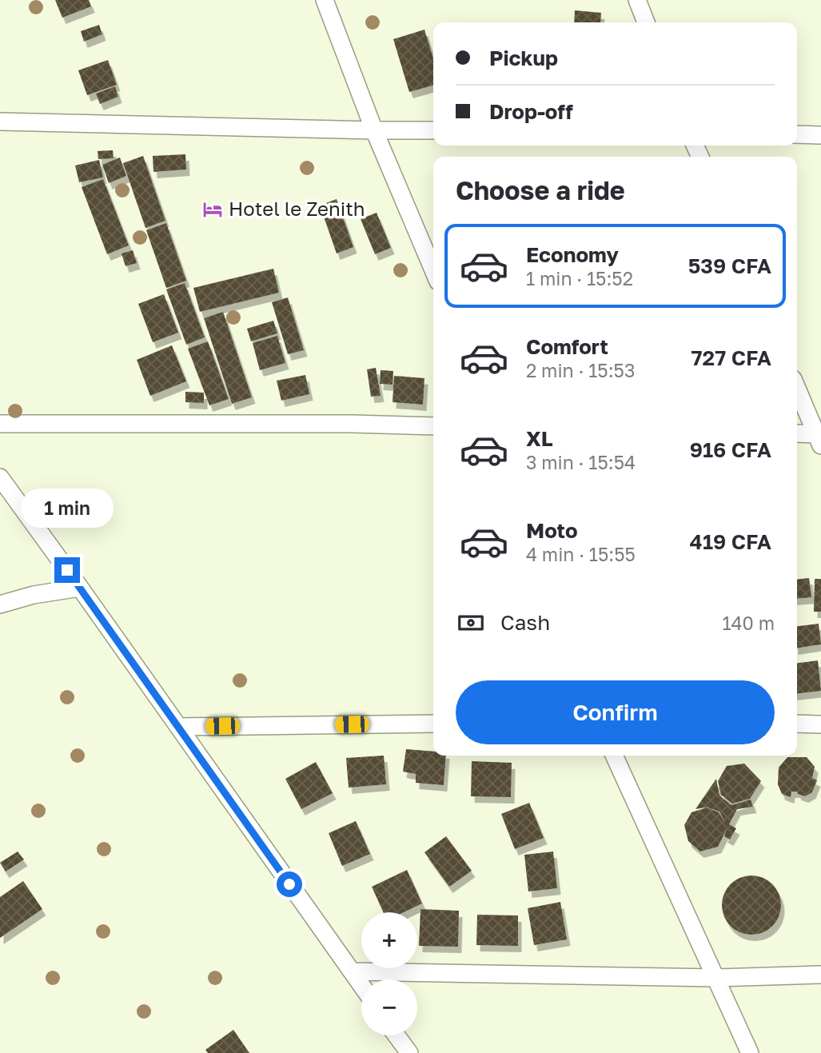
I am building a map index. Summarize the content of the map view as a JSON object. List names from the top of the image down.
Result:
{
  "places": {
    "hotel": ["Hotel le Zenith"]
  },
  "page": {
    "banner": ["Pickup", "Drop-off"],
    "heading": "Choose a ride",
    "list": [
      {
        "name": "Economy",
        "note": "1 min · 15:52",
        "value": "539 CFA"
      },
      {
        "name": "Comfort",
        "note": "2 min · 15:53",
        "value": "727 CFA"
      },
      {
        "name": "XL",
        "note": "3 min · 15:54",
        "value": "916 CFA"
      },
      {
        "name": "Moto",
        "note": "4 min · 15:55",
        "value": "419 CFA"
      }
    ],
    "bubble": "1 min",
    "pay": ["Cash", "140 m"],
    "buttons": "Confirm",
    "map_buttons": ["+", "−"]
  }
}
